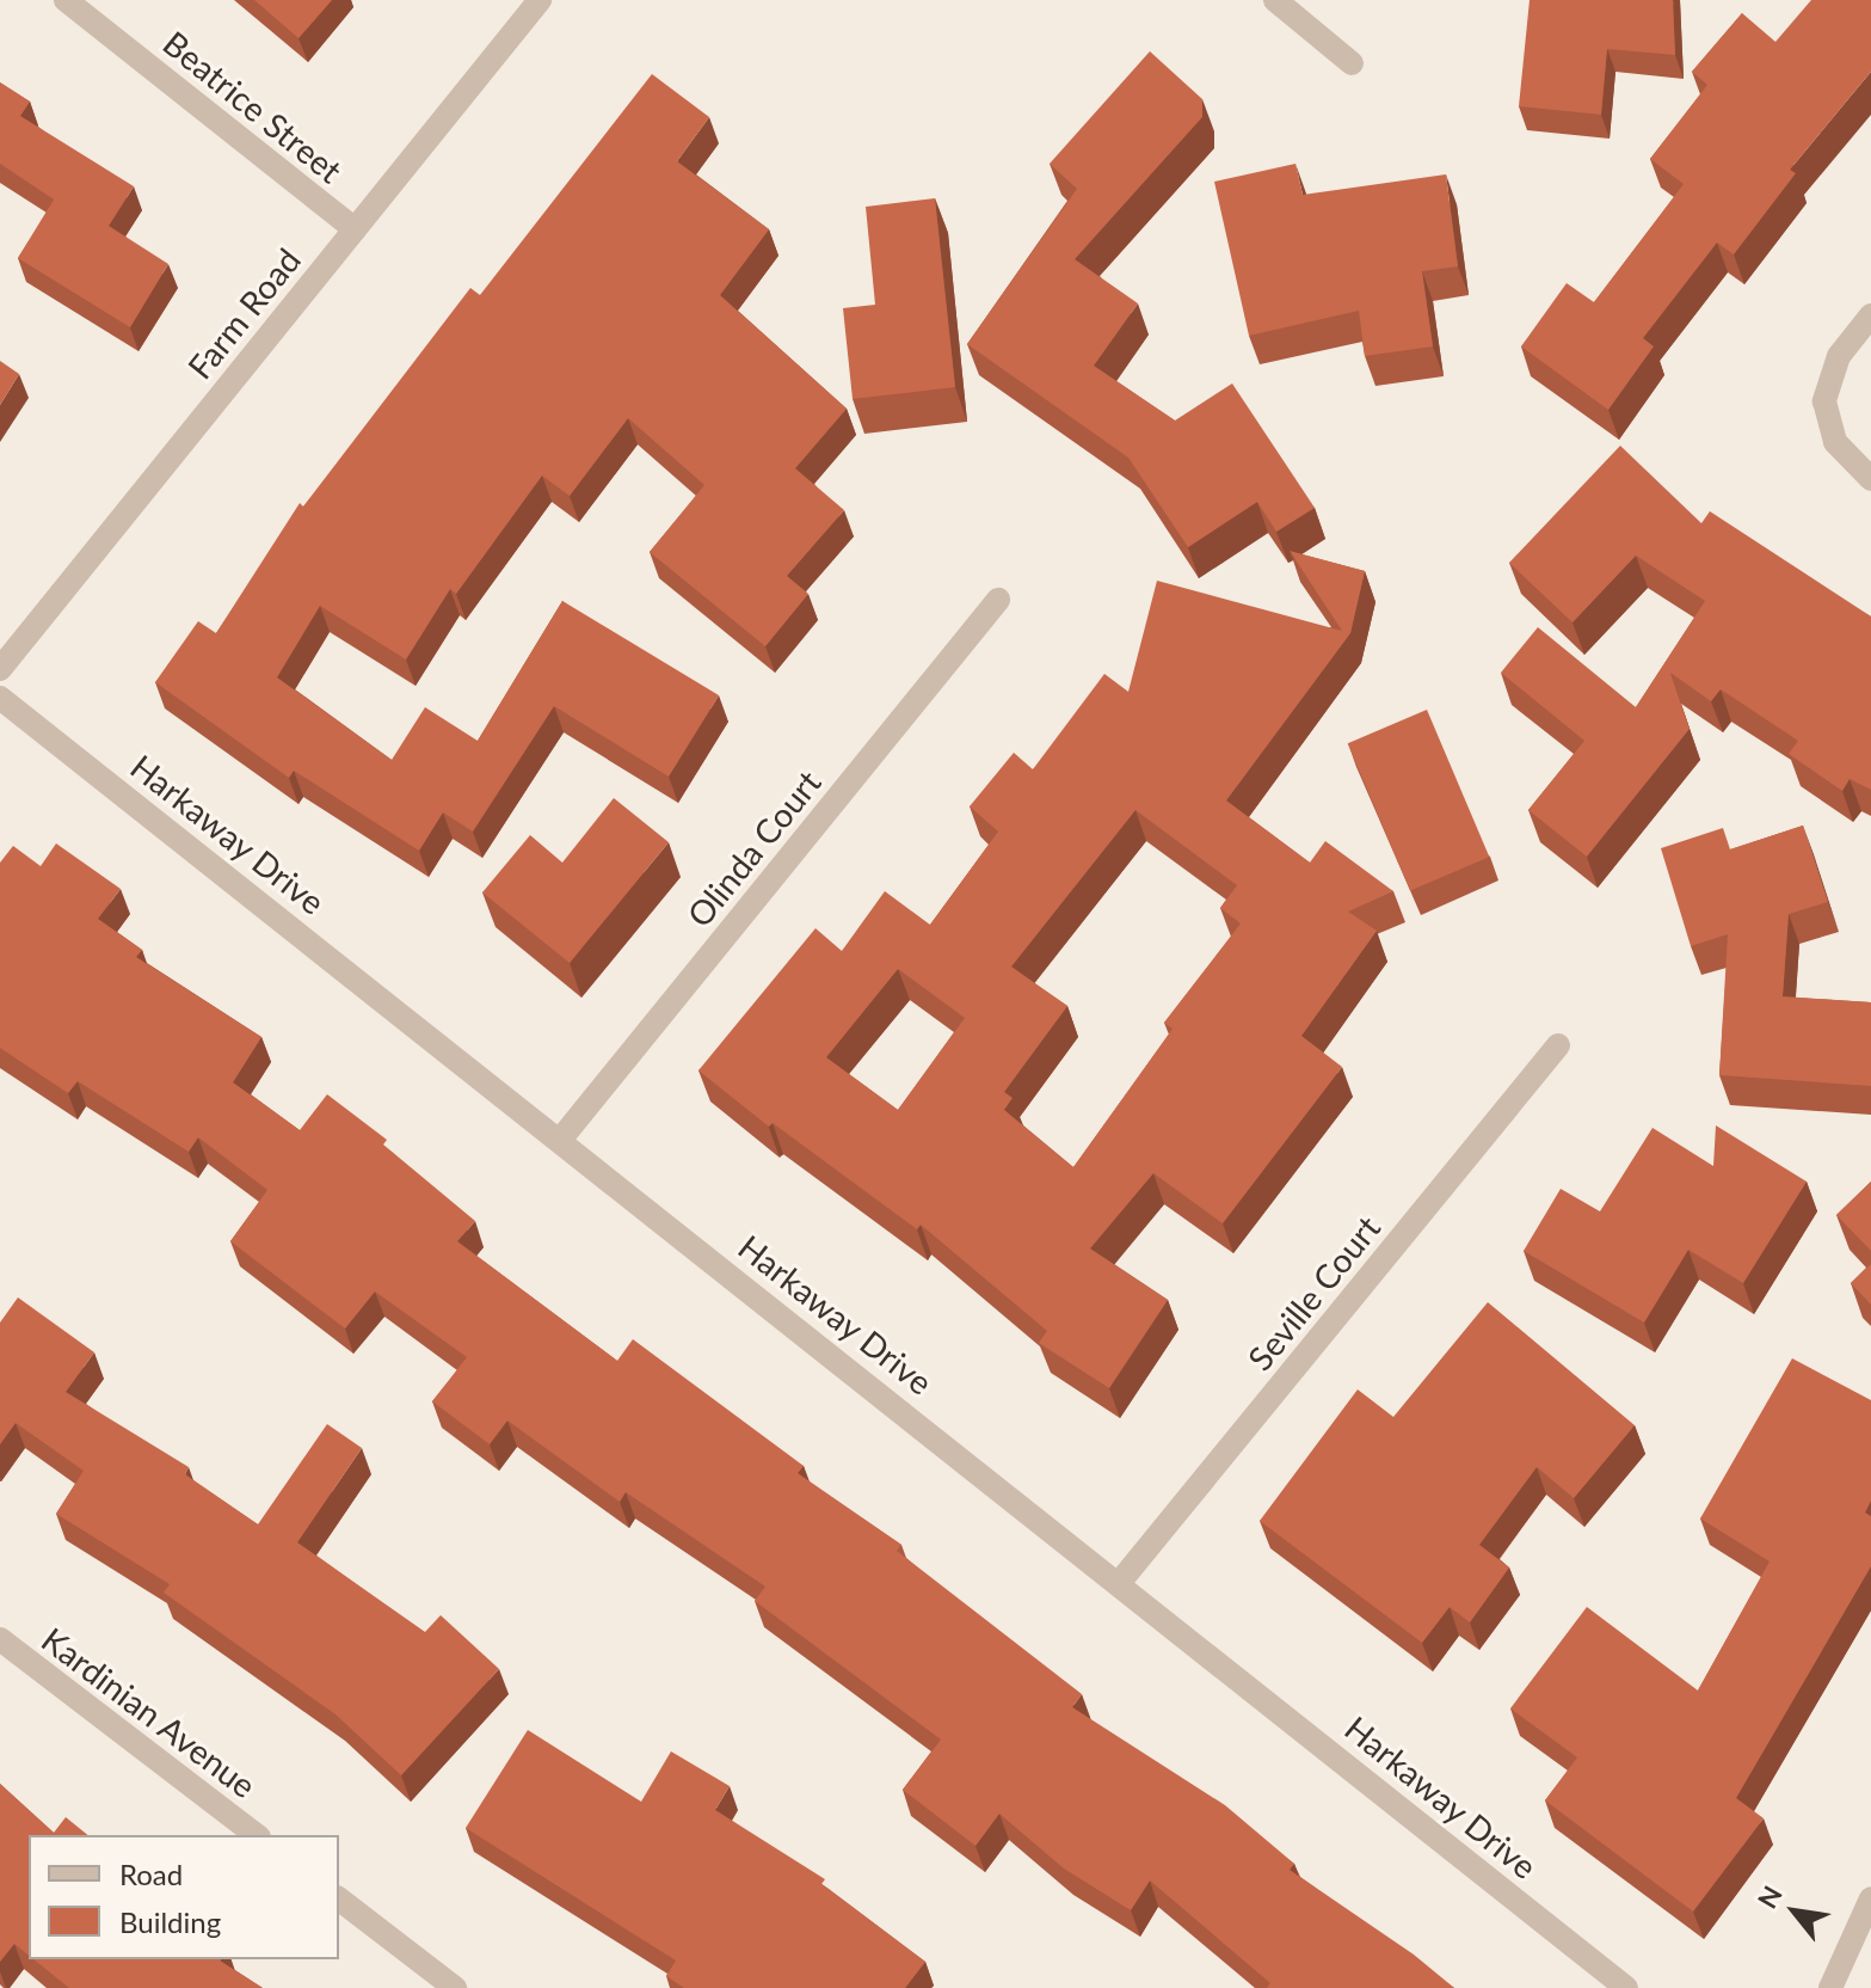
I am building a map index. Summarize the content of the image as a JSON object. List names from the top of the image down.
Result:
{
  "streets": {
    "street": [
      "Beatrice Street",
      "Farm Road",
      "Harkaway Drive",
      "Olinda Court",
      "Seville Court",
      "Kardinian Avenue"
    ]
  },
  "crossings": [
    ["Beatrice Street", "Farm Road"],
    ["Harkaway Drive", "Olinda Court"],
    ["Harkaway Drive", "Seville Court"]
  ],
  "legend": ["Road", "Building"],
  "north": "top left"
}
